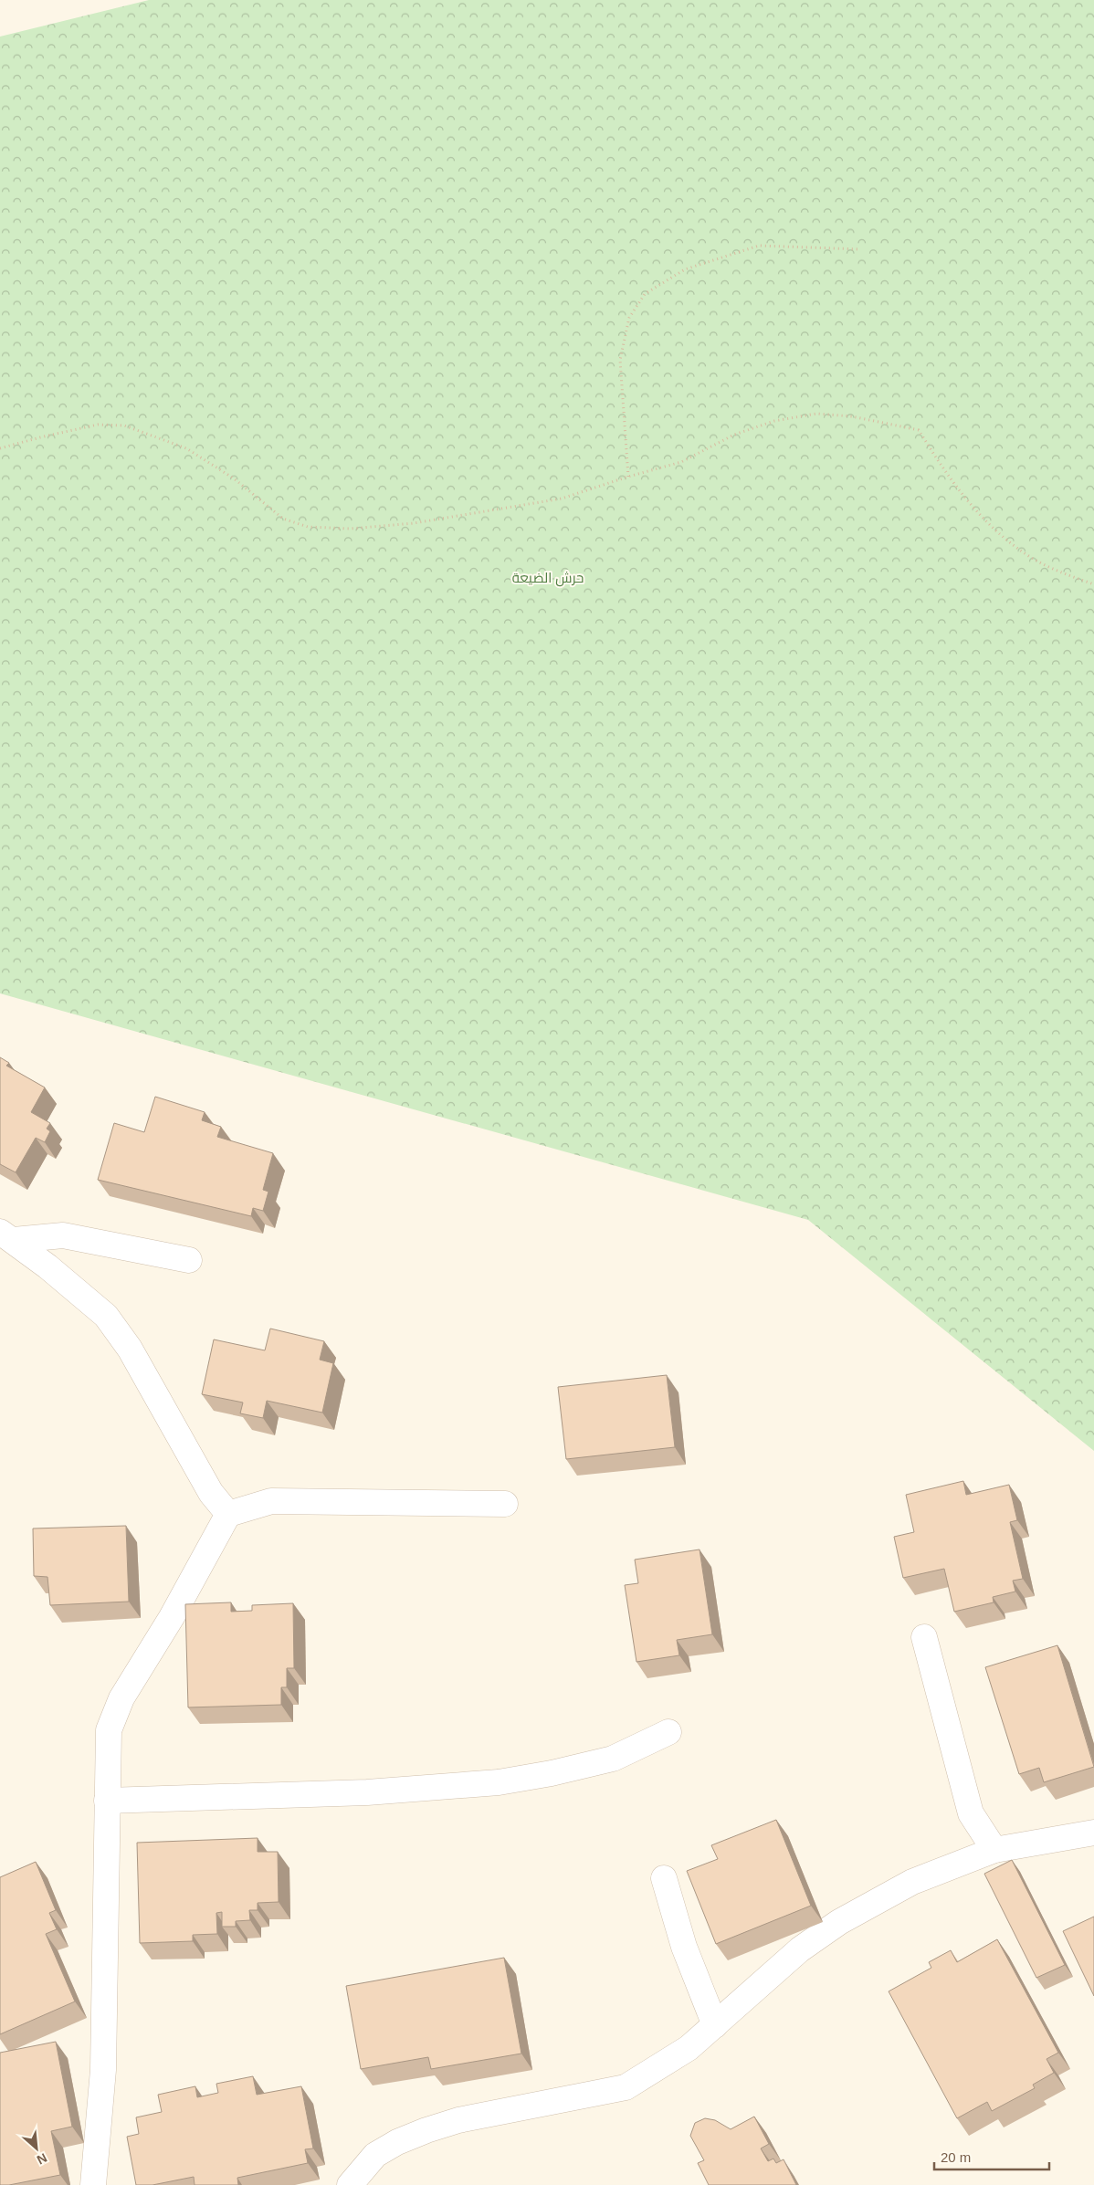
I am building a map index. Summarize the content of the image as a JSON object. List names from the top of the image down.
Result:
{
  "parks": ["حرش الضيعة"],
  "scale_bar": "20 m",
  "north": "bottom right"
}
